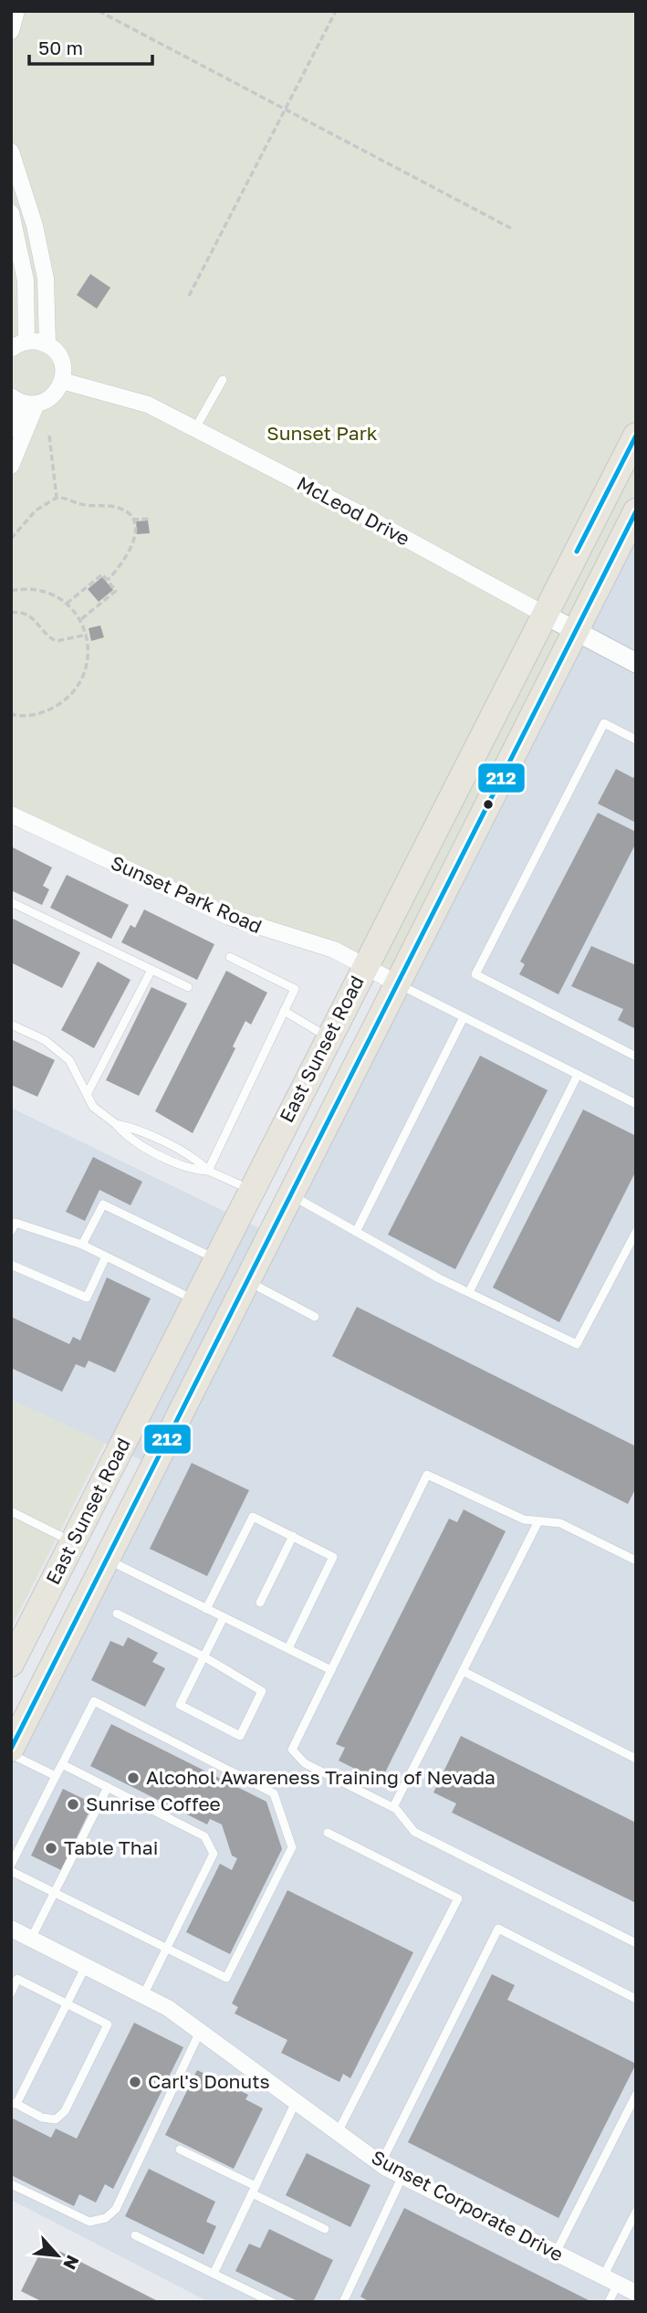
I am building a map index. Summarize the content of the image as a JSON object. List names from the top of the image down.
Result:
{
  "streets": {
    "main road": ["East Sunset Road"],
    "street": ["McLeod Drive", "Sunset Park Road", "Sunset Corporate Drive"]
  },
  "crossings": [
    ["McLeod Drive", "East Sunset Road"],
    ["Sunset Park Road", "East Sunset Road"]
  ],
  "parks": ["Sunset Park"],
  "places": [
    "Alcohol Awareness Training of Nevada",
    "Sunrise Coffee",
    "Table Thai",
    "Carl's Donuts"
  ],
  "lines": ["transit line 212"],
  "scale_bar": "50 m",
  "north": "bottom right"
}
